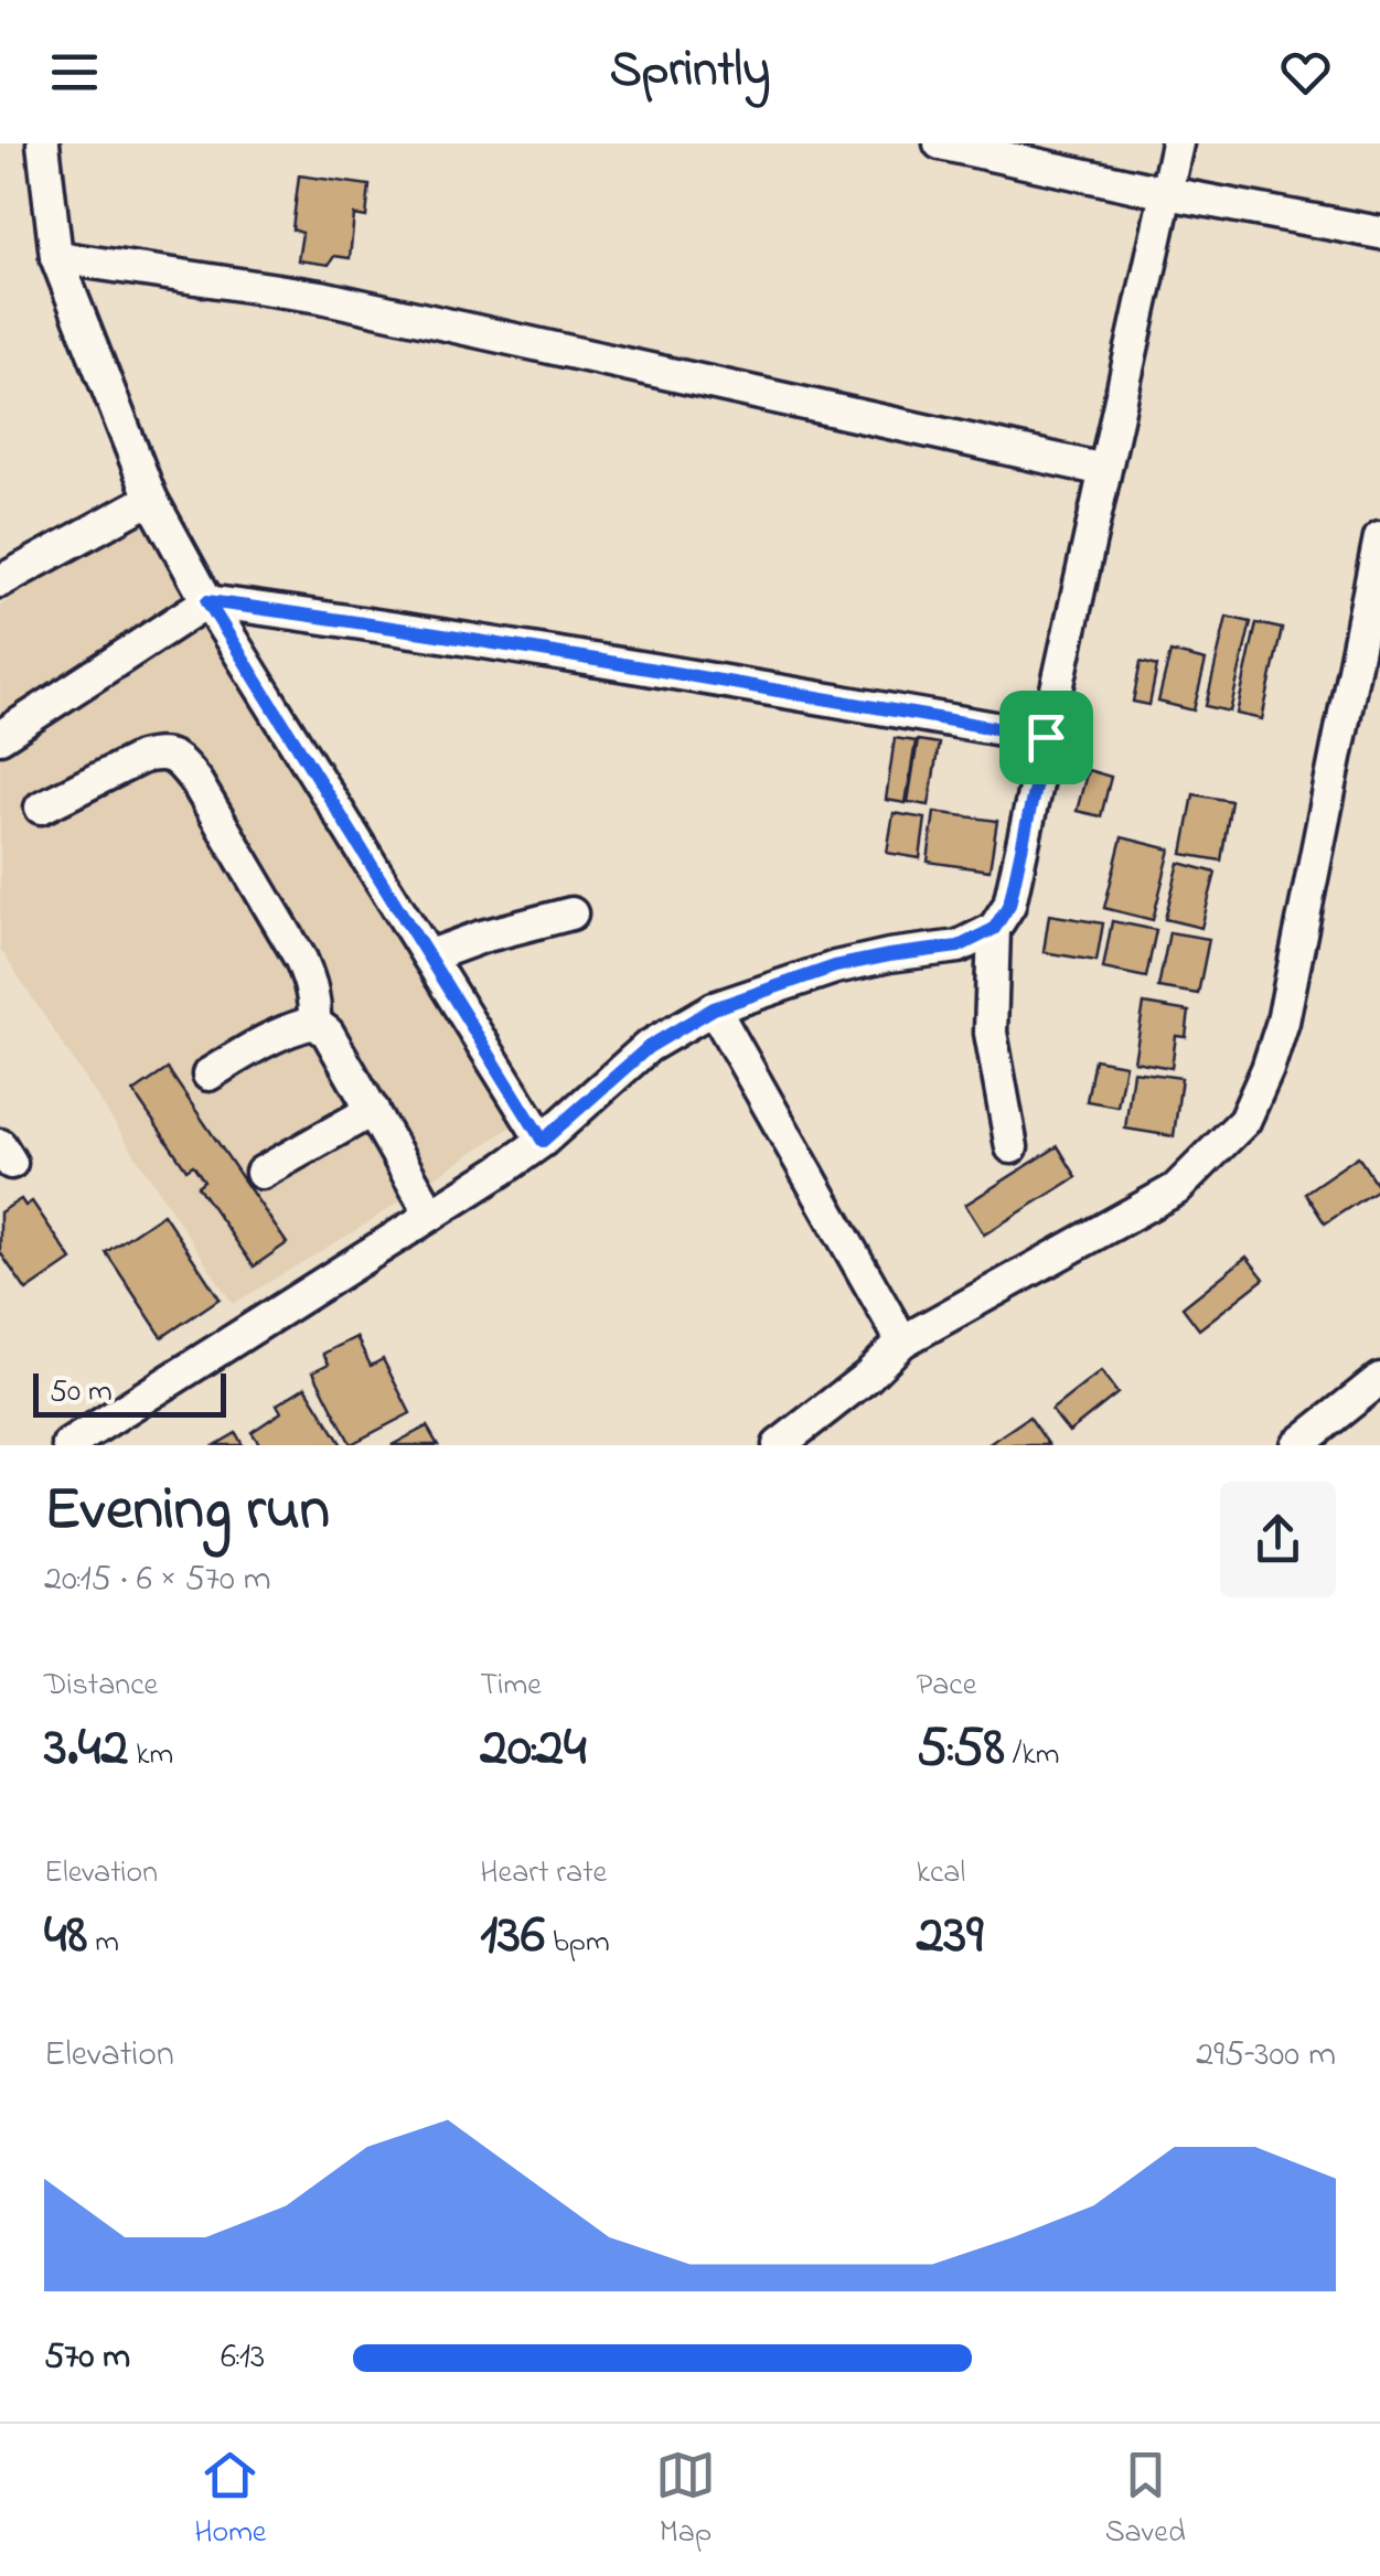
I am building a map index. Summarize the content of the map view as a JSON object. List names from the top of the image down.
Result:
{
  "scale_bar": "50 m",
  "page": {
    "header": "Sprintly",
    "scale": "50 m",
    "heading": ["Evening run", "20:15 · 6 × 570 m"],
    "stats": [
      ["Distance", "3.42 km"],
      ["Time", "20:24"],
      ["Pace", "5:58 /km"],
      ["Elevation", "48 m"],
      ["Heart rate", "136 bpm"],
      ["kcal", "239"]
    ],
    "chart": ["Elevation", "295–300 m"],
    "list": [
      {
        "name": "570 m",
        "note": "6:13"
      }
    ],
    "tabs": ["Home", "Map", "Saved"]
  }
}
